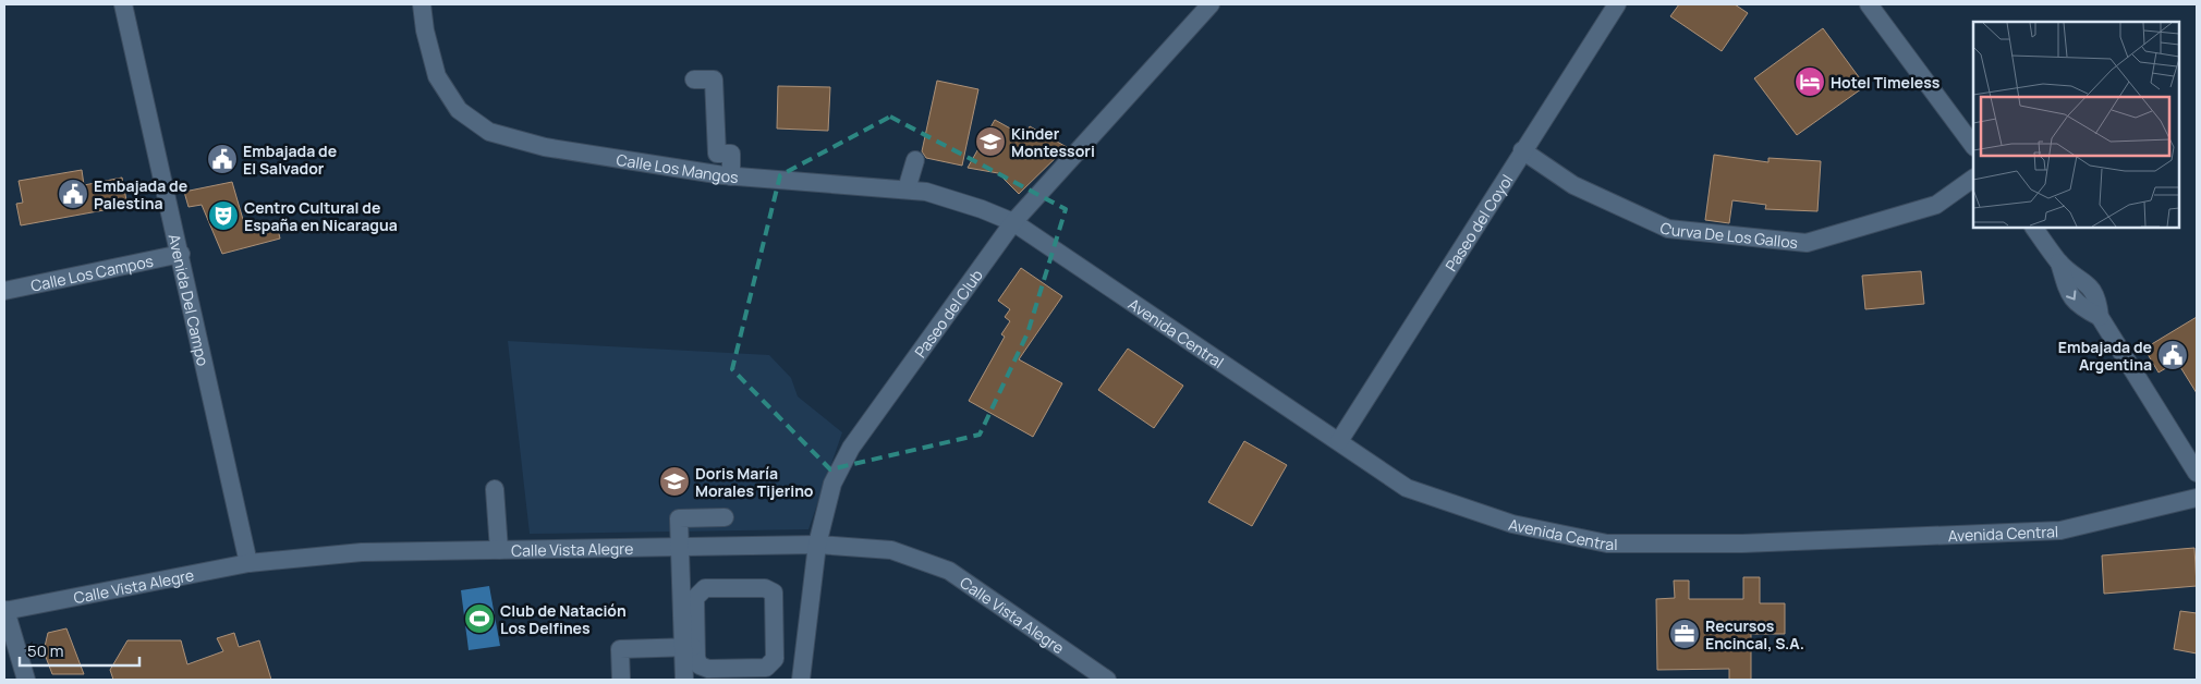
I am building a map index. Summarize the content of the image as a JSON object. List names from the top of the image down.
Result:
{
  "streets": {
    "street": [
      "Calle Los Mangos",
      "Paseo del Coyol",
      "Curva De Los Gallos",
      "Calle Los Campos",
      "Avenida Del Campo",
      "Paseo del Club",
      "Avenida Central",
      "Calle Vista Alegre"
    ]
  },
  "crossings": [
    ["Calle Los Mangos", "Paseo del Club"],
    ["Calle Los Mangos", "Avenida Central"],
    ["Paseo del Coyol", "Curva De Los Gallos"],
    ["Paseo del Coyol", "Avenida Central"],
    ["Calle Los Campos", "Avenida Del Campo"],
    ["Avenida Del Campo", "Calle Vista Alegre"],
    ["Paseo del Club", "Avenida Central"],
    ["Paseo del Club", "Calle Vista Alegre"]
  ],
  "places": {
    "hotel": ["Hotel Timeless"],
    "school or university": ["Kinder Montessori", "Doris María Morales Tijerino"],
    "public building": ["Embajada de El Salvador", "Embajada de Palestina", "Embajada de Argentina"],
    "theatre": ["Centro Cultural de España en Nicaragua"],
    "sports": ["Club de Natación Los Delfines"],
    "office": ["Recursos Encincal, S.A."]
  },
  "scale_bar": "50 m"
}
